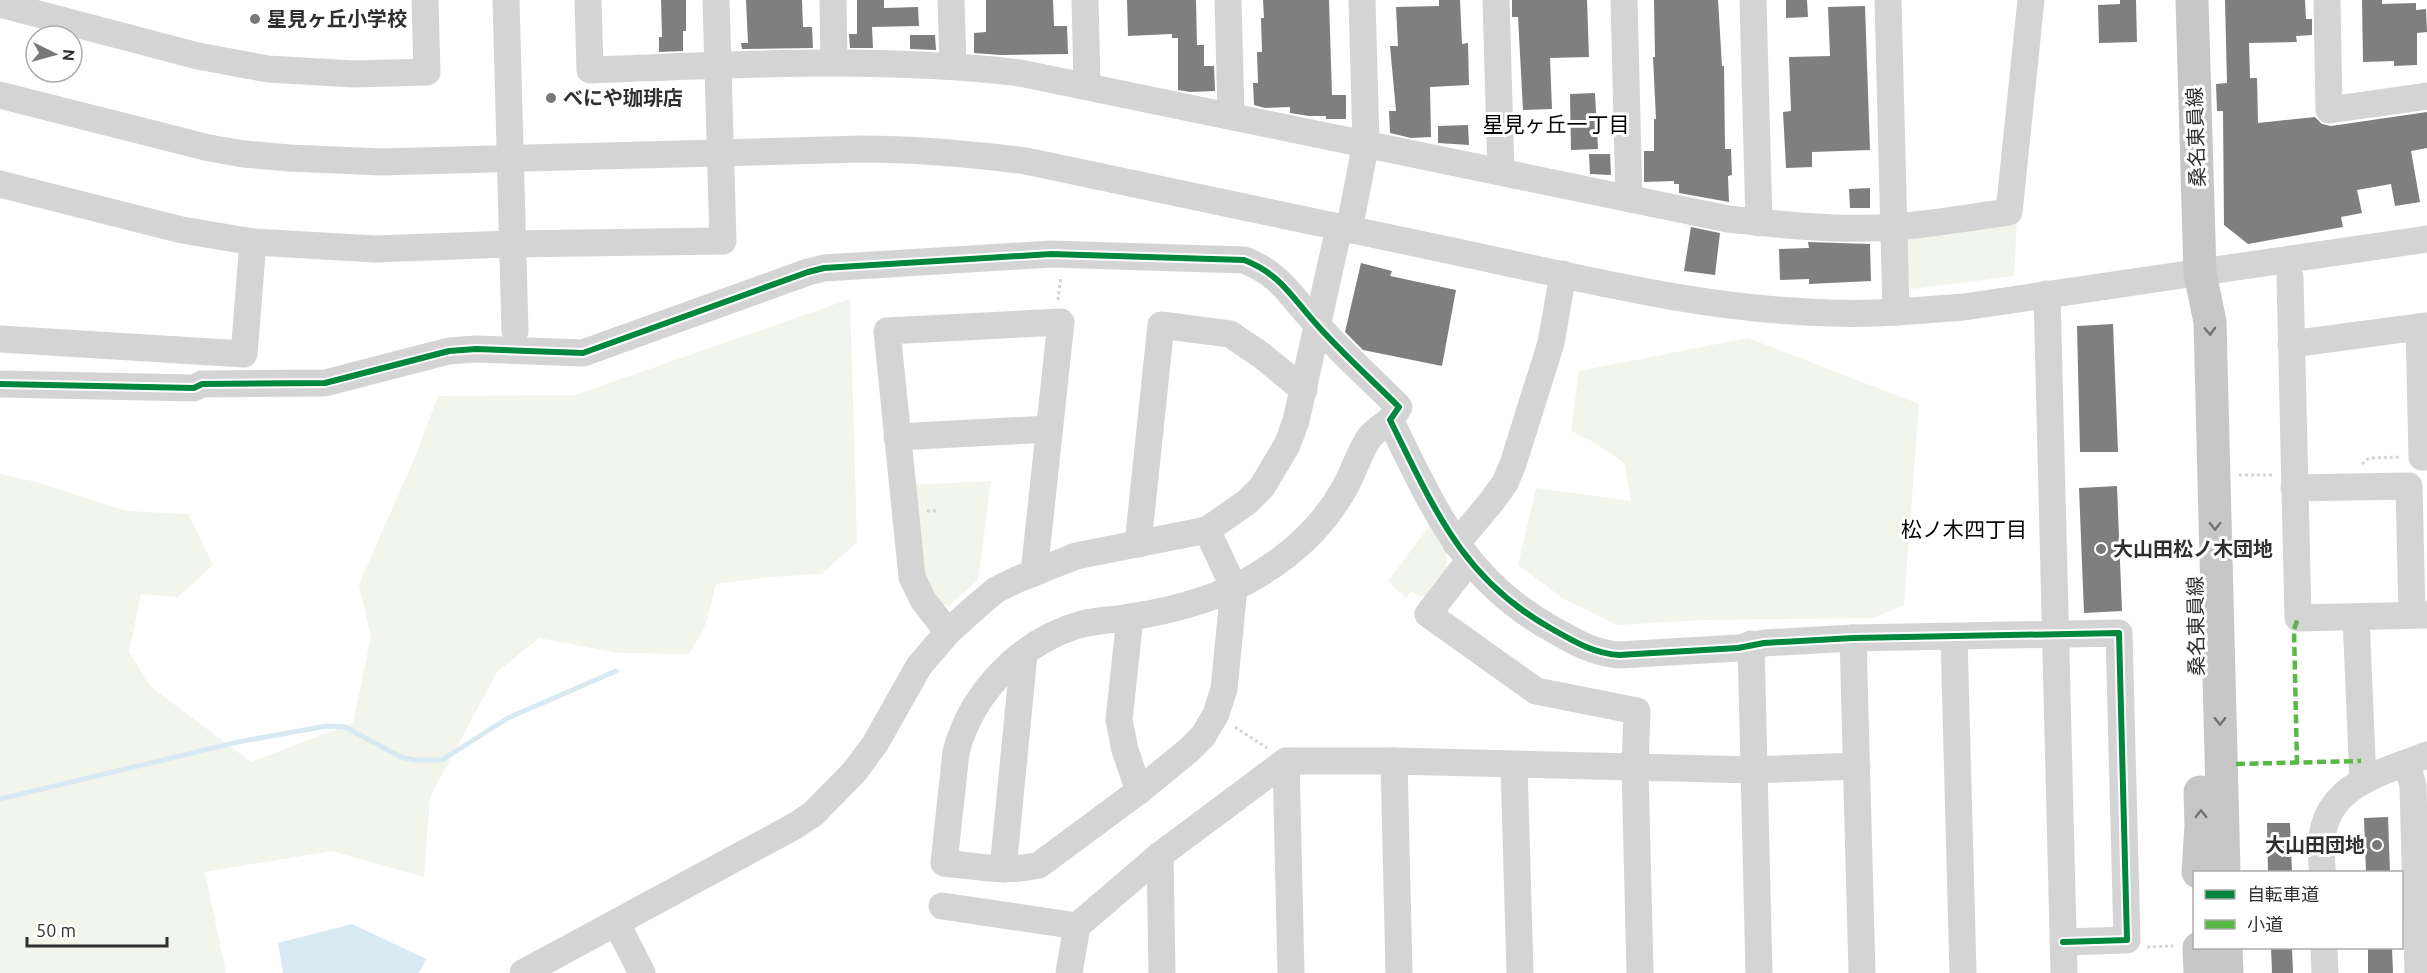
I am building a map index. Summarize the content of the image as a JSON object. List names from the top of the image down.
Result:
{
  "streets": {
    "main road": ["桑名東員線"]
  },
  "districts": ["星見ヶ丘一丁目", "松ノ木四丁目"],
  "places": [
    "星見ヶ丘小学校",
    "べにや珈琲店",
    "大山田松ノ木団地",
    "大山田団地"
  ],
  "legend": ["自転車道", "小道"],
  "scale_bar": "50 m",
  "north": "right"
}
